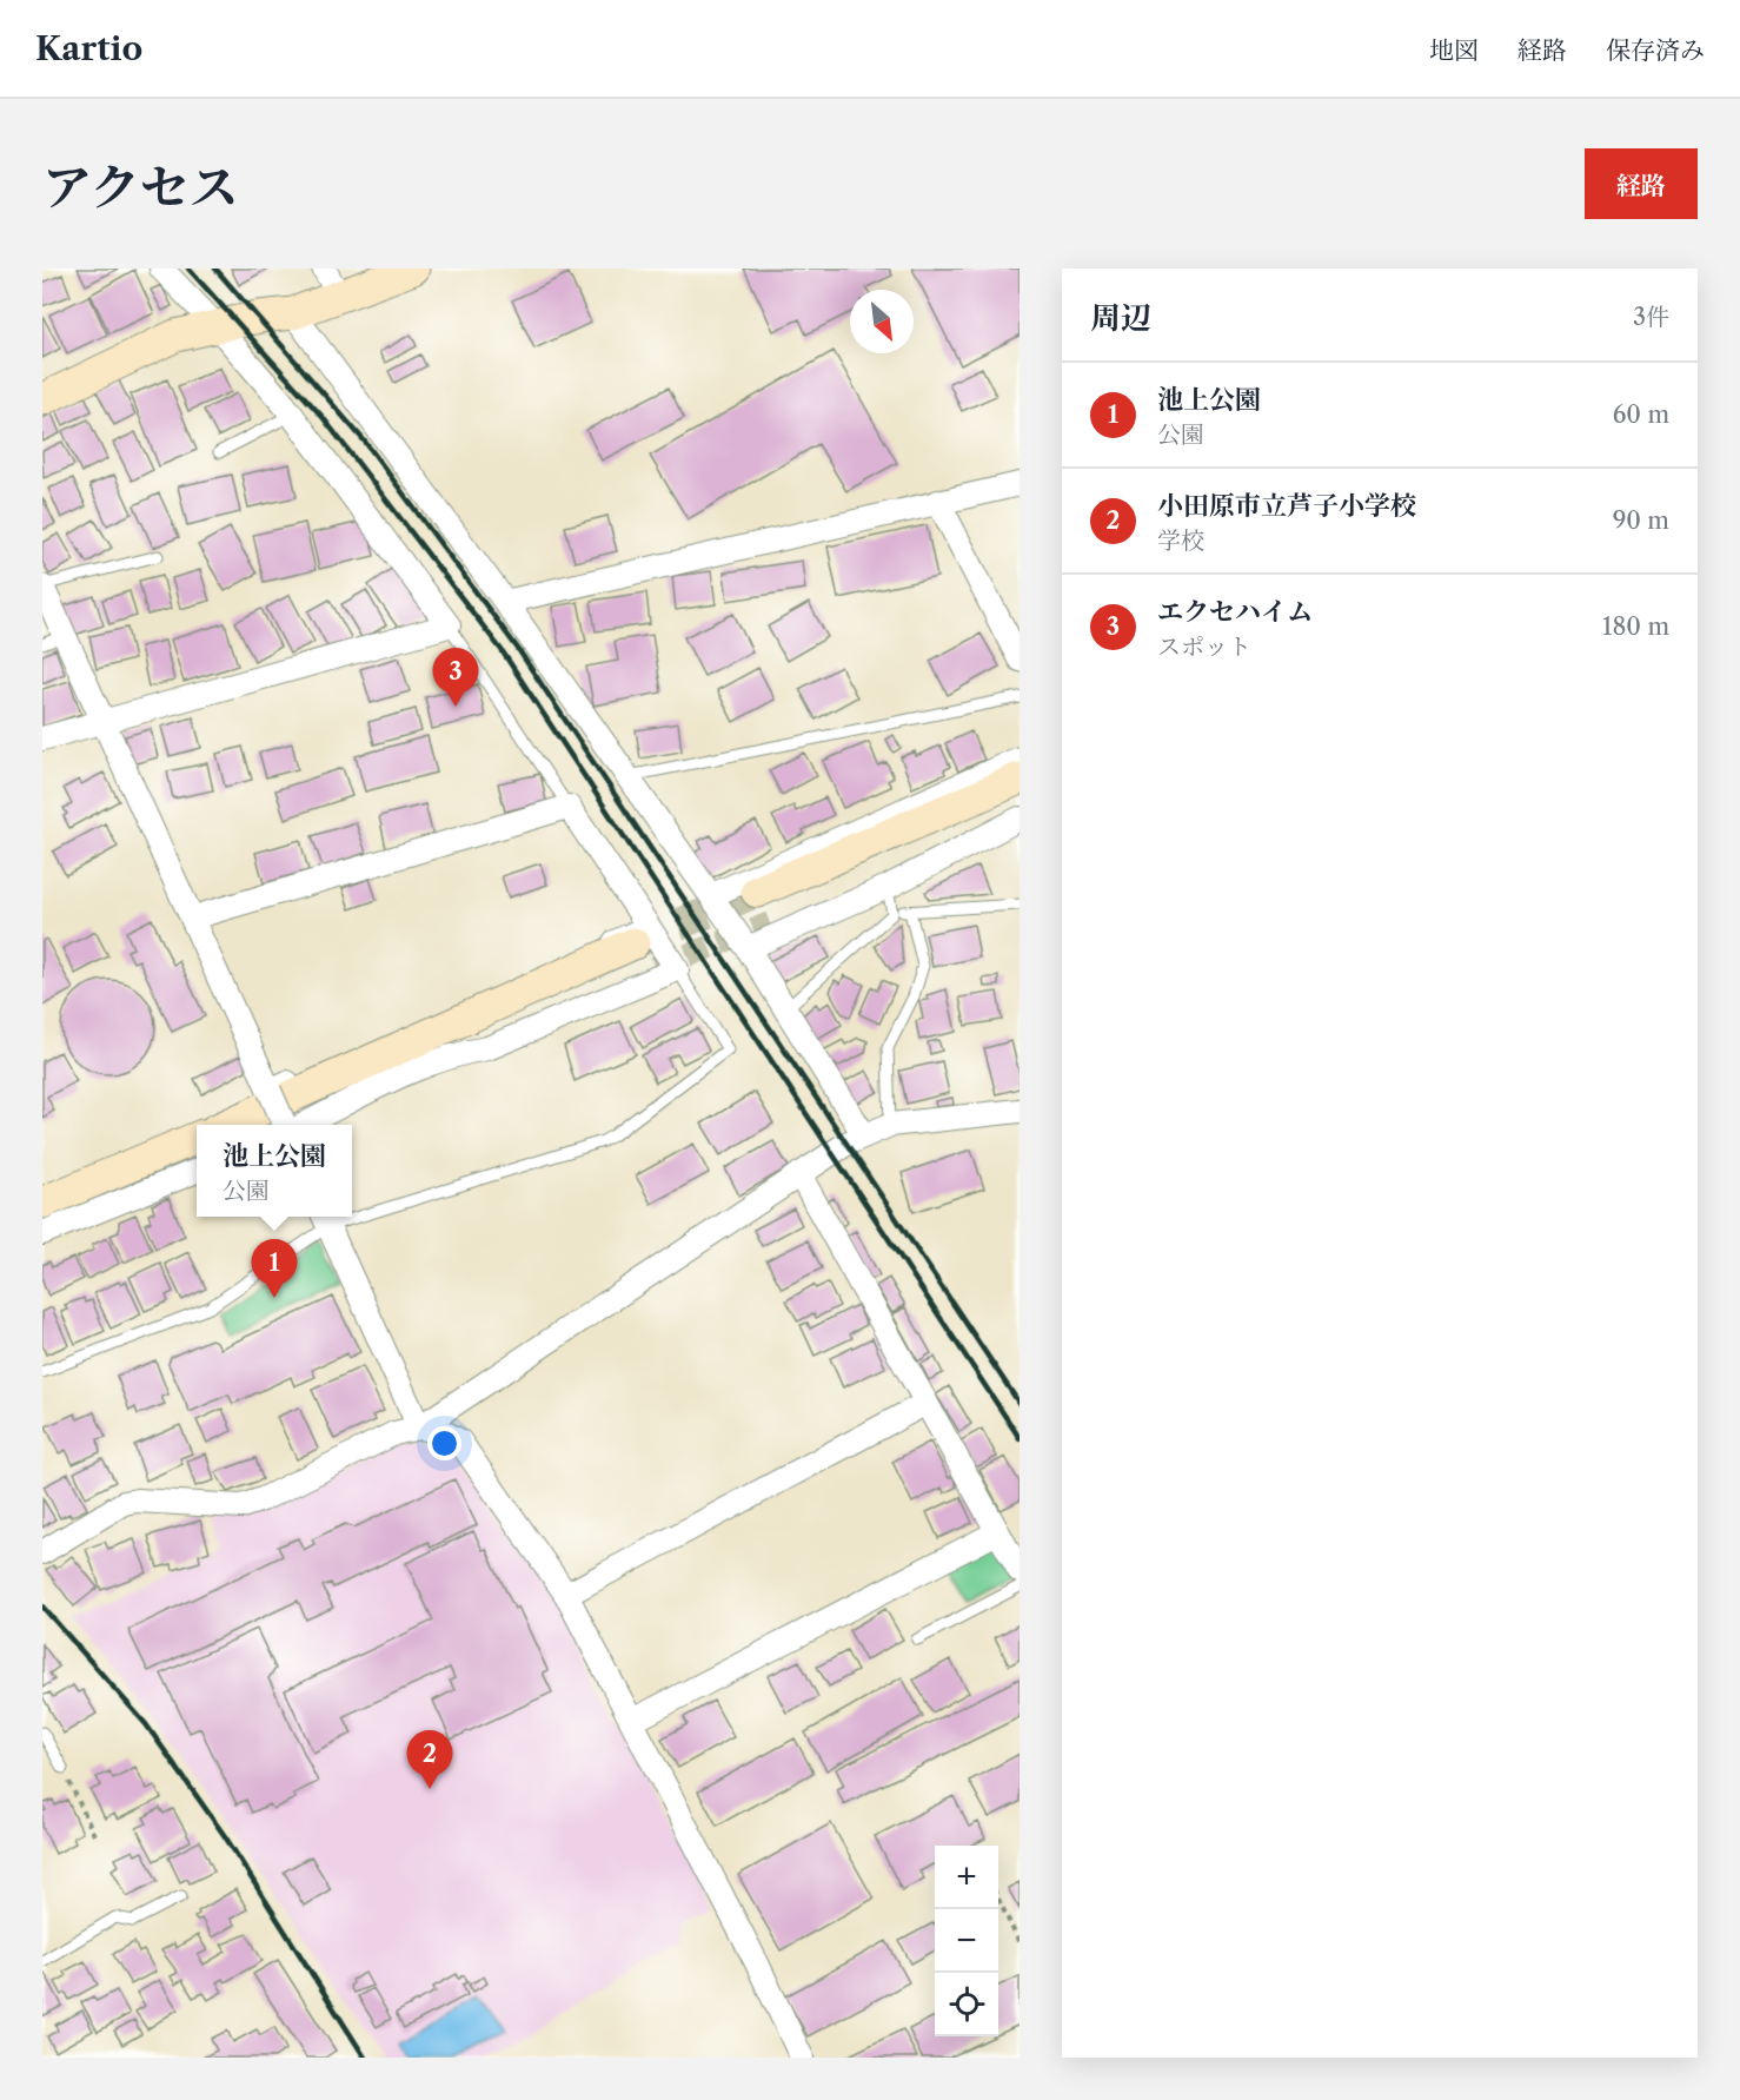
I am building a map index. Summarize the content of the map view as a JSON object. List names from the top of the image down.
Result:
{
  "north": "bottom right",
  "page": {
    "header": "Kartio",
    "nav": ["地図", "経路", "保存済み"],
    "title": "アクセス",
    "buttons": "経路",
    "heading": ["周辺", "3件"],
    "list": [
      {
        "mark": "1",
        "name": "池上公園",
        "note": "公園",
        "value": "60 m"
      },
      {
        "mark": "2",
        "name": "小田原市立芦子小学校",
        "note": "学校",
        "value": "90 m"
      },
      {
        "mark": "3",
        "name": "エクセハイム",
        "note": "スポット",
        "value": "180 m"
      }
    ],
    "pins": ["3", "1", "2"],
    "popup": ["池上公園", "公園"],
    "map_buttons": ["+", "−"]
  }
}
